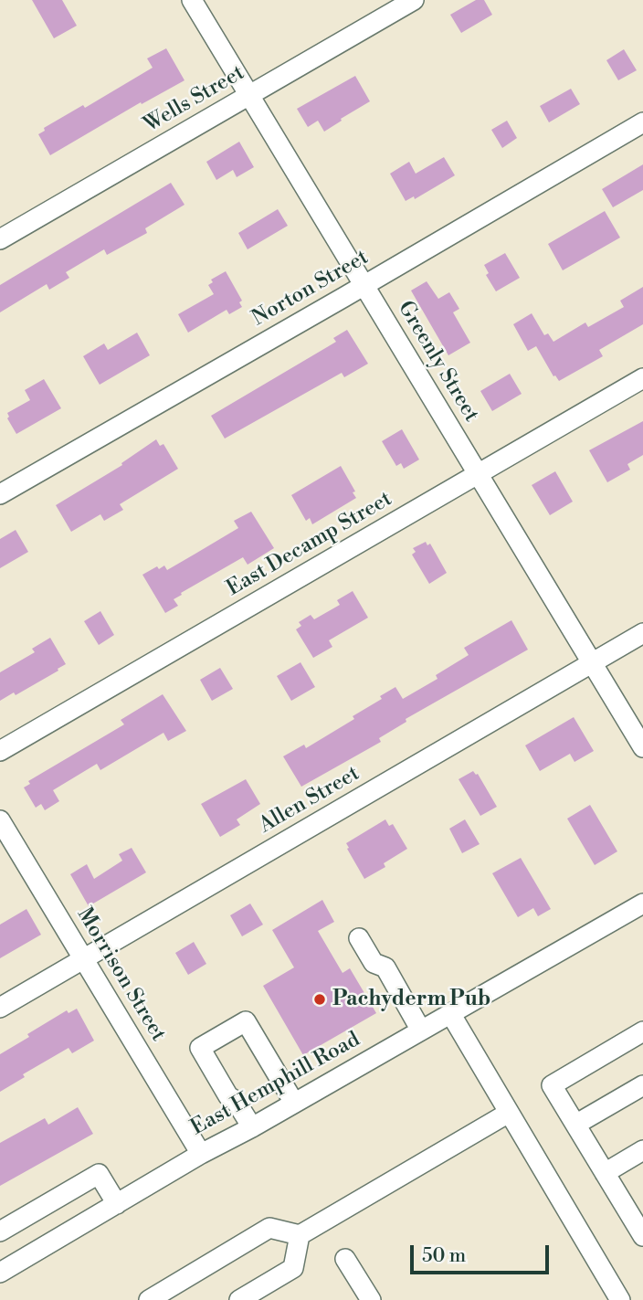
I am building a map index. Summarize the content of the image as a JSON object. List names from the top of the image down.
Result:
{
  "streets": {
    "street": [
      "Wells Street",
      "Norton Street",
      "Greenly Street",
      "East Decamp Street",
      "Allen Street",
      "Morrison Street",
      "East Hemphill Road"
    ]
  },
  "crossings": [
    ["Wells Street", "Greenly Street"],
    ["Norton Street", "Greenly Street"],
    ["Greenly Street", "East Decamp Street"],
    ["Greenly Street", "Allen Street"],
    ["Allen Street", "Morrison Street"],
    ["Morrison Street", "East Hemphill Road"]
  ],
  "places": ["Pachyderm Pub"],
  "scale_bar": "50 m"
}
